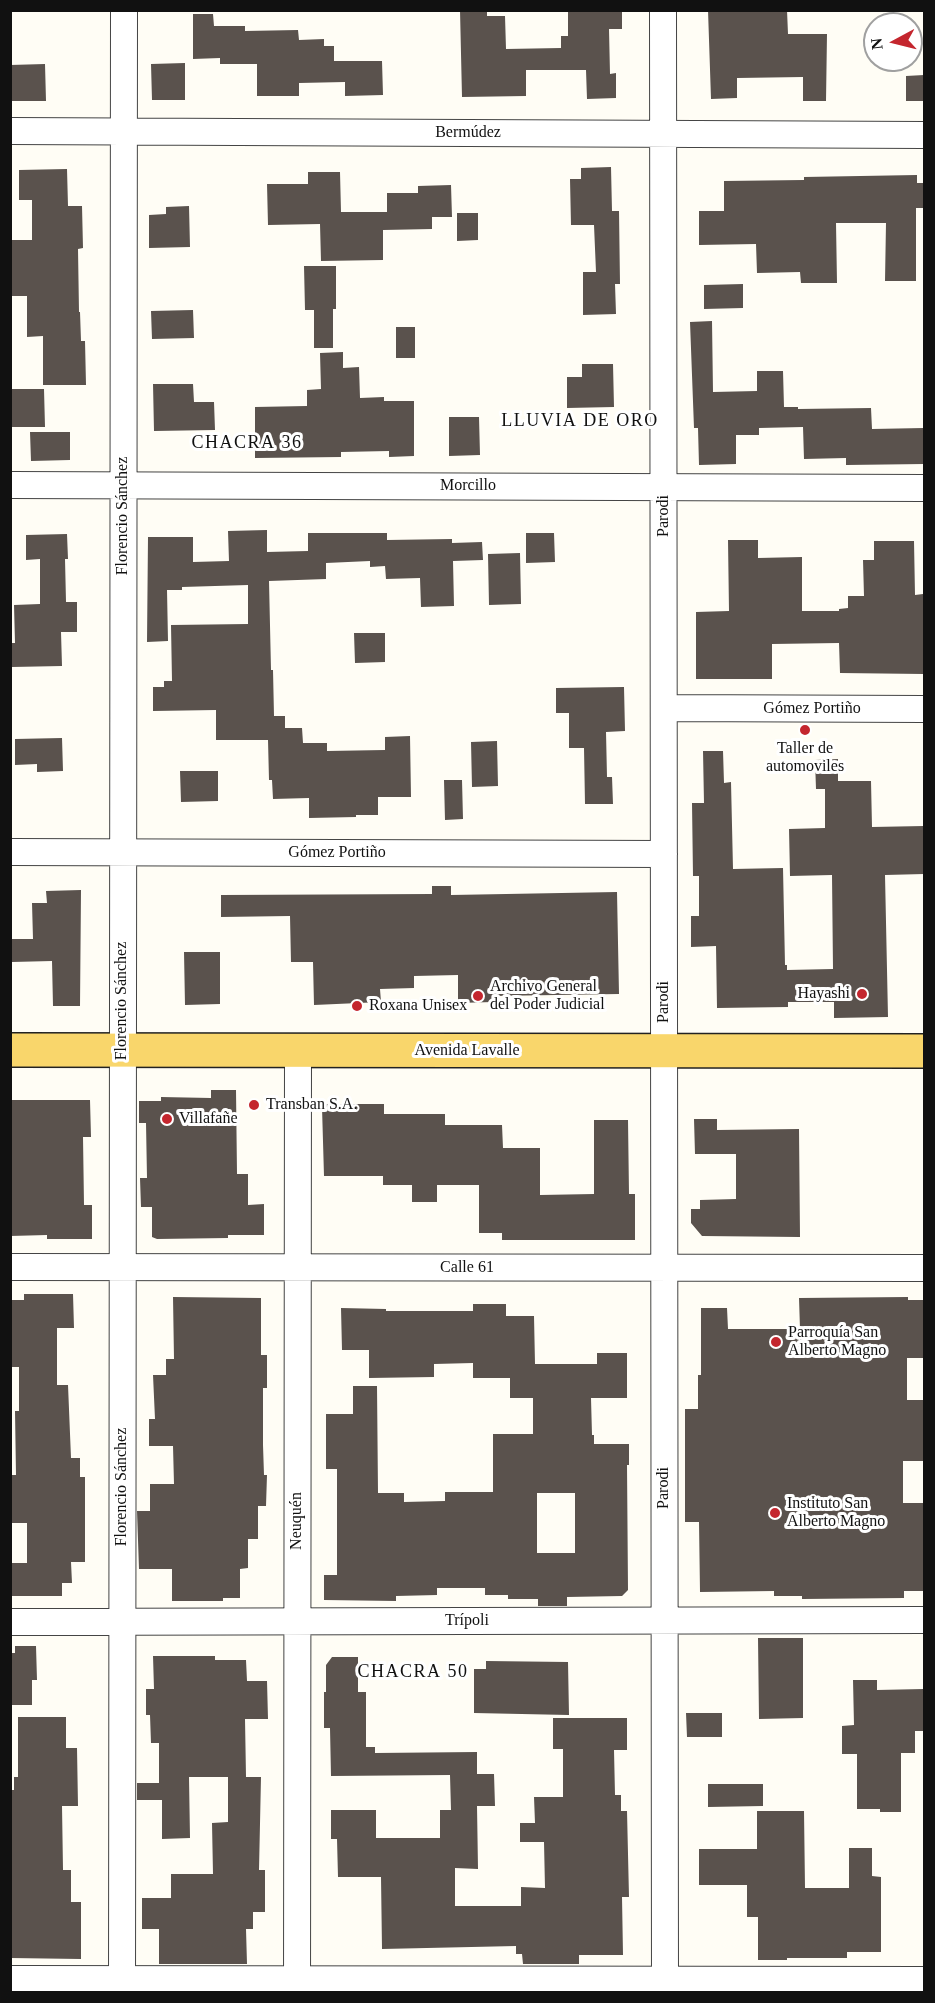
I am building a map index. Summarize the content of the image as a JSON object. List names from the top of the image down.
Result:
{
  "streets": {
    "main road": ["Avenida Lavalle"],
    "street": [
      "Bermúdez",
      "Morcillo",
      "Florencio Sánchez",
      "Parodi",
      "Gómez Portiño",
      "Calle 61",
      "Neuquén",
      "Trípoli"
    ]
  },
  "crossings": [
    ["Bermúdez", "Florencio Sánchez"],
    ["Bermúdez", "Parodi"],
    ["Morcillo", "Florencio Sánchez"],
    ["Morcillo", "Parodi"],
    ["Florencio Sánchez", "Gómez Portiño"],
    ["Florencio Sánchez", "Avenida Lavalle"],
    ["Florencio Sánchez", "Calle 61"],
    ["Florencio Sánchez", "Trípoli"],
    ["Parodi", "Gómez Portiño"],
    ["Parodi", "Avenida Lavalle"],
    ["Parodi", "Calle 61"],
    ["Parodi", "Trípoli"],
    ["Avenida Lavalle", "Neuquén"],
    ["Calle 61", "Neuquén"],
    ["Neuquén", "Trípoli"]
  ],
  "districts": ["LLUVIA DE ORO", "CHACRA 36", "CHACRA 50"],
  "places": [
    "Taller de automoviles",
    "Hayashi",
    "Archivo General del Poder Judicial",
    "Roxana Unisex",
    "Transban S.A.",
    "Villafañe",
    "Parroquía San Alberto Magno",
    "Instituto San Alberto Magno"
  ],
  "north": "left"
}
